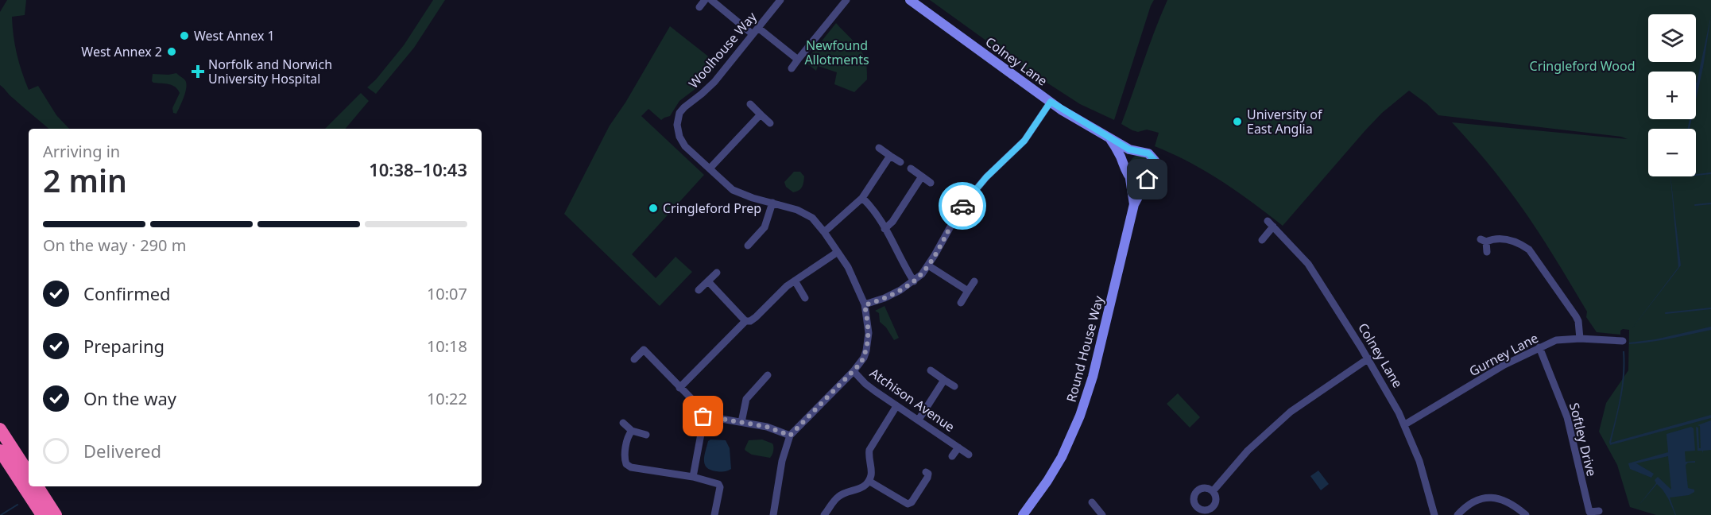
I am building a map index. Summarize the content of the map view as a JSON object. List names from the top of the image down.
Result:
{
  "streets": {
    "street": [
      "Woolhouse Way",
      "Colney Lane",
      "Round House Way",
      "Gurney Lane",
      "Atchison Avenue",
      "Softley Drive"
    ]
  },
  "crossings": [
    ["Woolhouse Way", "Atchison Avenue"],
    ["Colney Lane", "Round House Way"],
    ["Colney Lane", "Gurney Lane"],
    ["Gurney Lane", "Softley Drive"]
  ],
  "parks": ["Newfound Allotments", "Cringleford Wood"],
  "places": {
    "other": [
      "West Annex 1",
      "West Annex 2",
      "University of East Anglia",
      "Cringleford Prep"
    ],
    "health": ["Norfolk and Norwich University Hospital"]
  },
  "page": {
    "map_buttons": ["+", "−"],
    "heading": ["2 min", "Arriving in", "10:38–10:43"],
    "bar": "On the way · 290 m",
    "list": [
      ["Confirmed", "10:07"],
      ["Preparing", "10:18"],
      ["On the way", "10:22"],
      "Delivered"
    ]
  }
}
